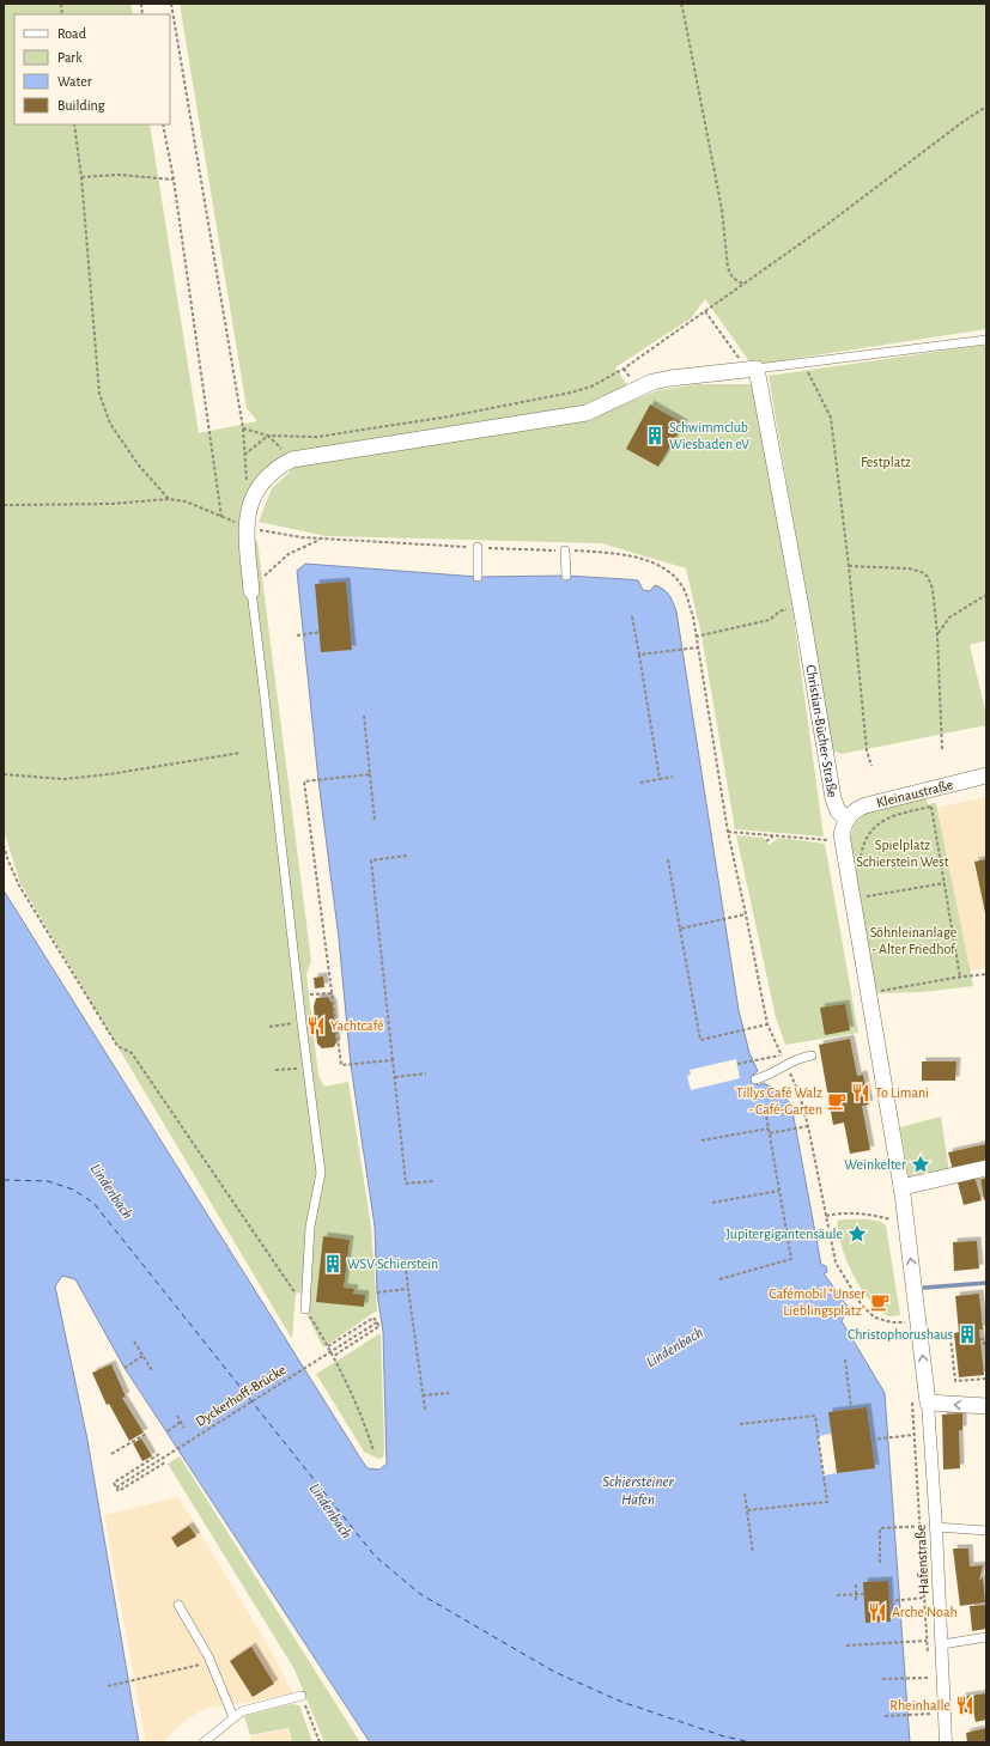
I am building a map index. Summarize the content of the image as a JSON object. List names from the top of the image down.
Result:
{
  "streets": {
    "street": ["Christian-Bücher-Straße", "Kleinaustraße", "Hafenstraße"],
    "path": ["Dyckerhoff-Brücke"]
  },
  "crossings": [
    ["Christian-Bücher-Straße", "Kleinaustraße"]
  ],
  "water": ["Lindenbach", "Schiersteiner Hafen"],
  "parks": ["Festplatz", "Spielplatz Schierstein West", "Söhnleinanlage - Alter Friedhof"],
  "places": {
    "building": ["Schwimmclub Wiesbaden eV", "WSV Schierstein", "Christophorushaus"],
    "restaurant": [
      "Yachtcafé",
      "To Limani",
      "Arche Noah",
      "Rheinhalle"
    ],
    "cafe": ["Tillys Café Walz - Café-Garten", "Cafémobil \"Unser Lieblingsplatz\""],
    "place": ["Weinkelter", "Jupitergigantensäule"]
  },
  "legend": [
    "Road",
    "Park",
    "Water",
    "Building"
  ]
}
